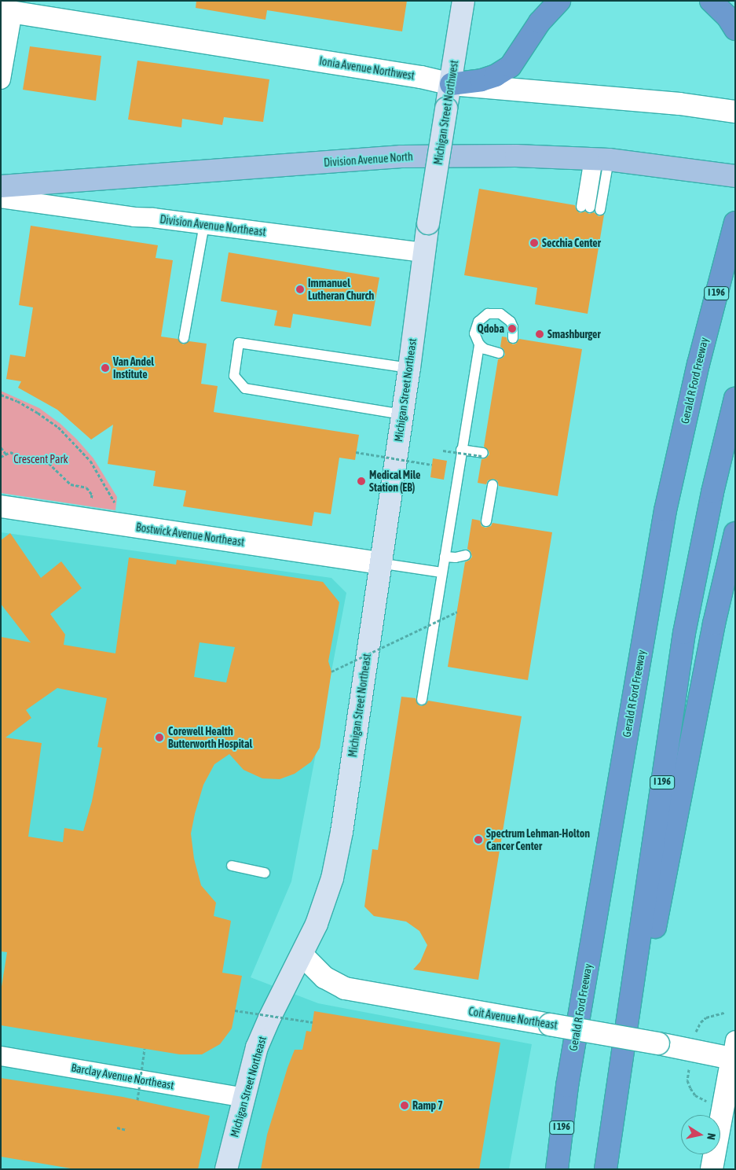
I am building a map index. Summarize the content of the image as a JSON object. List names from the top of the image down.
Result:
{
  "streets": {
    "highway": ["I 196", "Gerald R Ford Freeway"],
    "main road": ["Michigan Street Northwest", "Division Avenue North", "Michigan Street Northeast"],
    "street": [
      "Ionia Avenue Northwest",
      "Division Avenue Northeast",
      "Bostwick Avenue Northeast",
      "Coit Avenue Northeast",
      "Barclay Avenue Northeast"
    ]
  },
  "crossings": [
    ["Ionia Avenue Northwest", "Michigan Street Northwest"],
    ["Michigan Street Northwest", "Michigan Street Northeast"],
    ["Division Avenue Northeast", "Michigan Street Northeast"],
    ["Michigan Street Northeast", "Bostwick Avenue Northeast"],
    ["Michigan Street Northeast", "Coit Avenue Northeast"],
    ["Michigan Street Northeast", "Barclay Avenue Northeast"]
  ],
  "parks": ["Crescent Park"],
  "places": [
    "Secchia Center",
    "Immanuel Lutheran Church",
    "Qdoba",
    "Smashburger",
    "Van Andel Institute",
    "Medical Mile Station (EB)",
    "Corewell Health Butterworth Hospital",
    "Spectrum Lehman-Holton Cancer Center",
    "Ramp 7"
  ],
  "north": "right"
}
